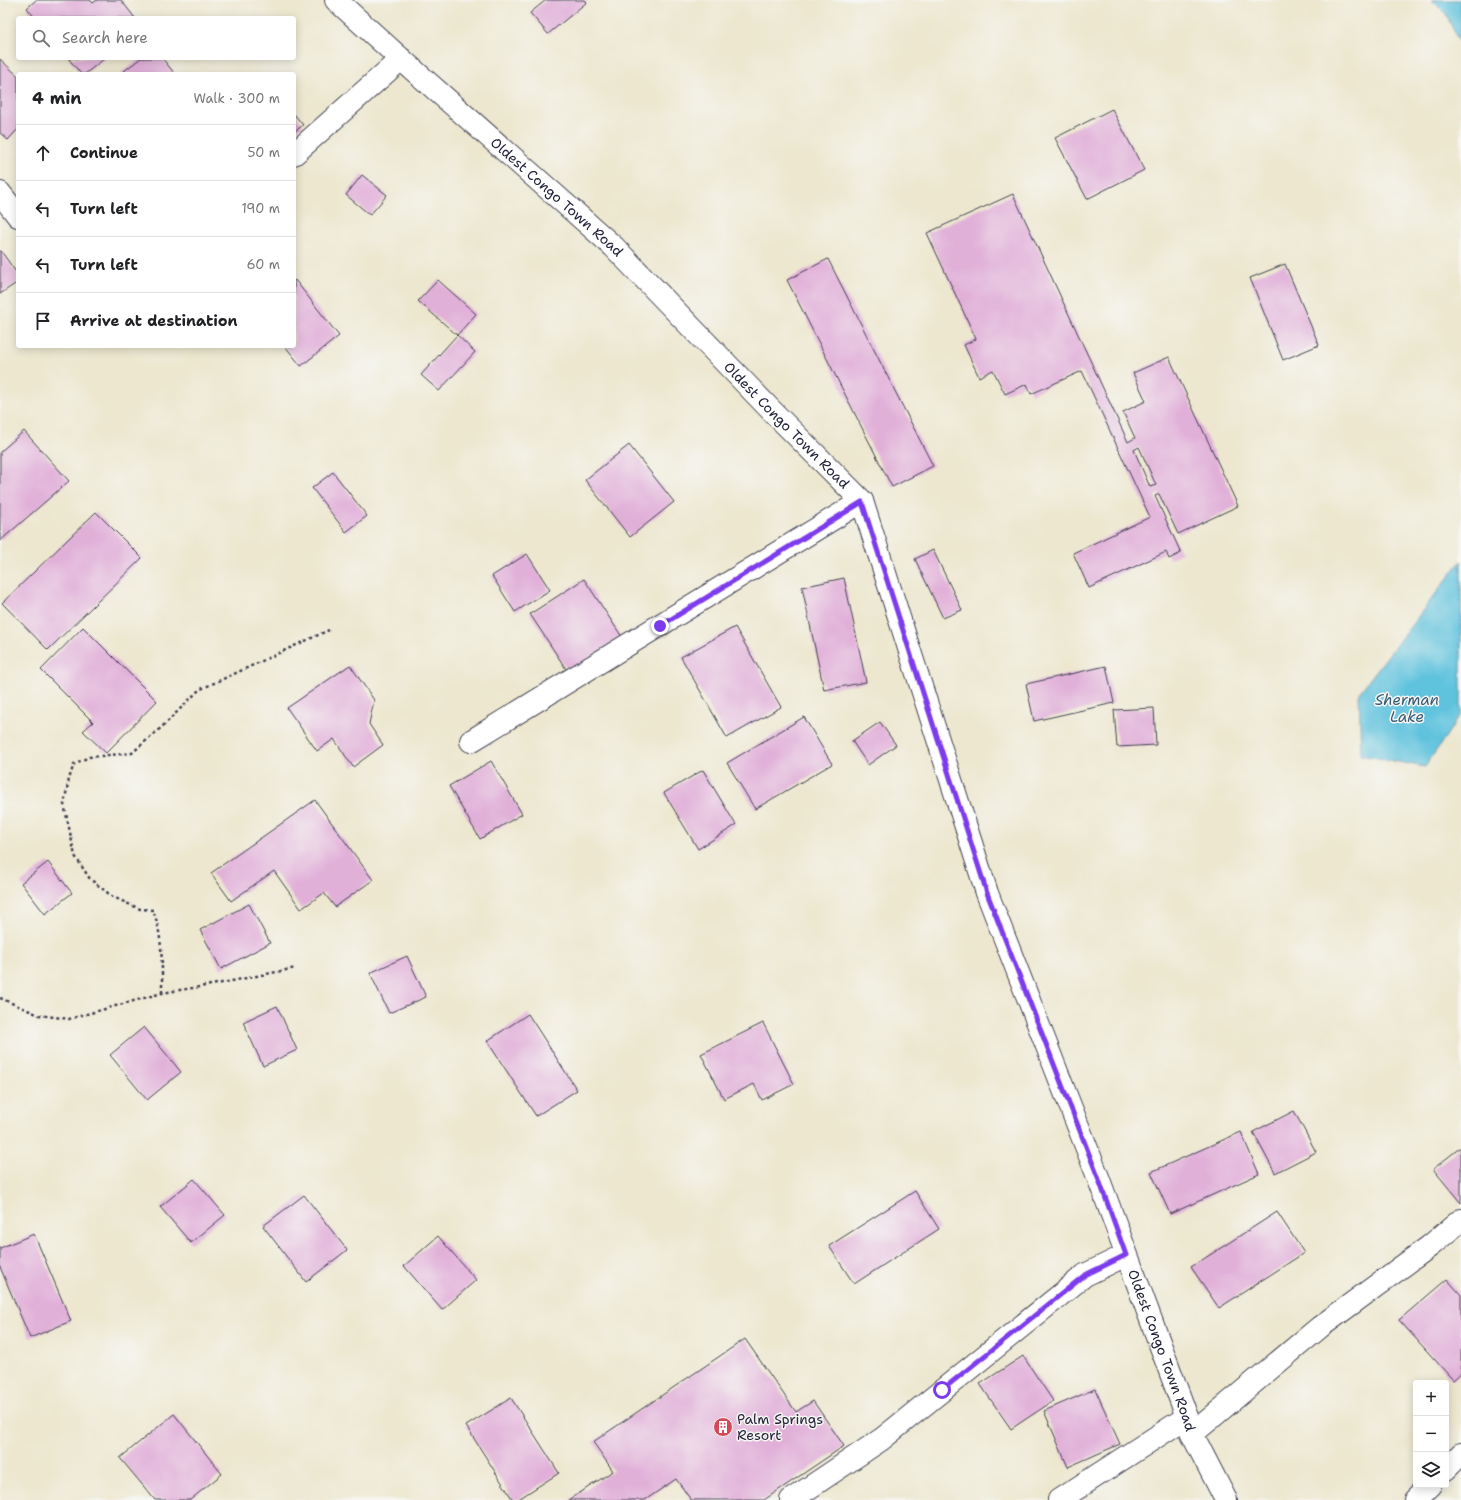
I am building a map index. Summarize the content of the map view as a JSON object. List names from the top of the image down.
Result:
{
  "streets": {
    "street": ["Oldest Congo Town Road"]
  },
  "water": ["Sherman Lake"],
  "places": {
    "building": ["Palm Springs Resort"]
  },
  "page": {
    "search": "Search here",
    "heading": ["4 min", "Walk · 300 m"],
    "list": [
      ["Continue", "50 m"],
      ["Turn left", "190 m"],
      ["Turn left", "60 m"],
      "Arrive at destination"
    ],
    "map_buttons": ["+", "−"]
  }
}
